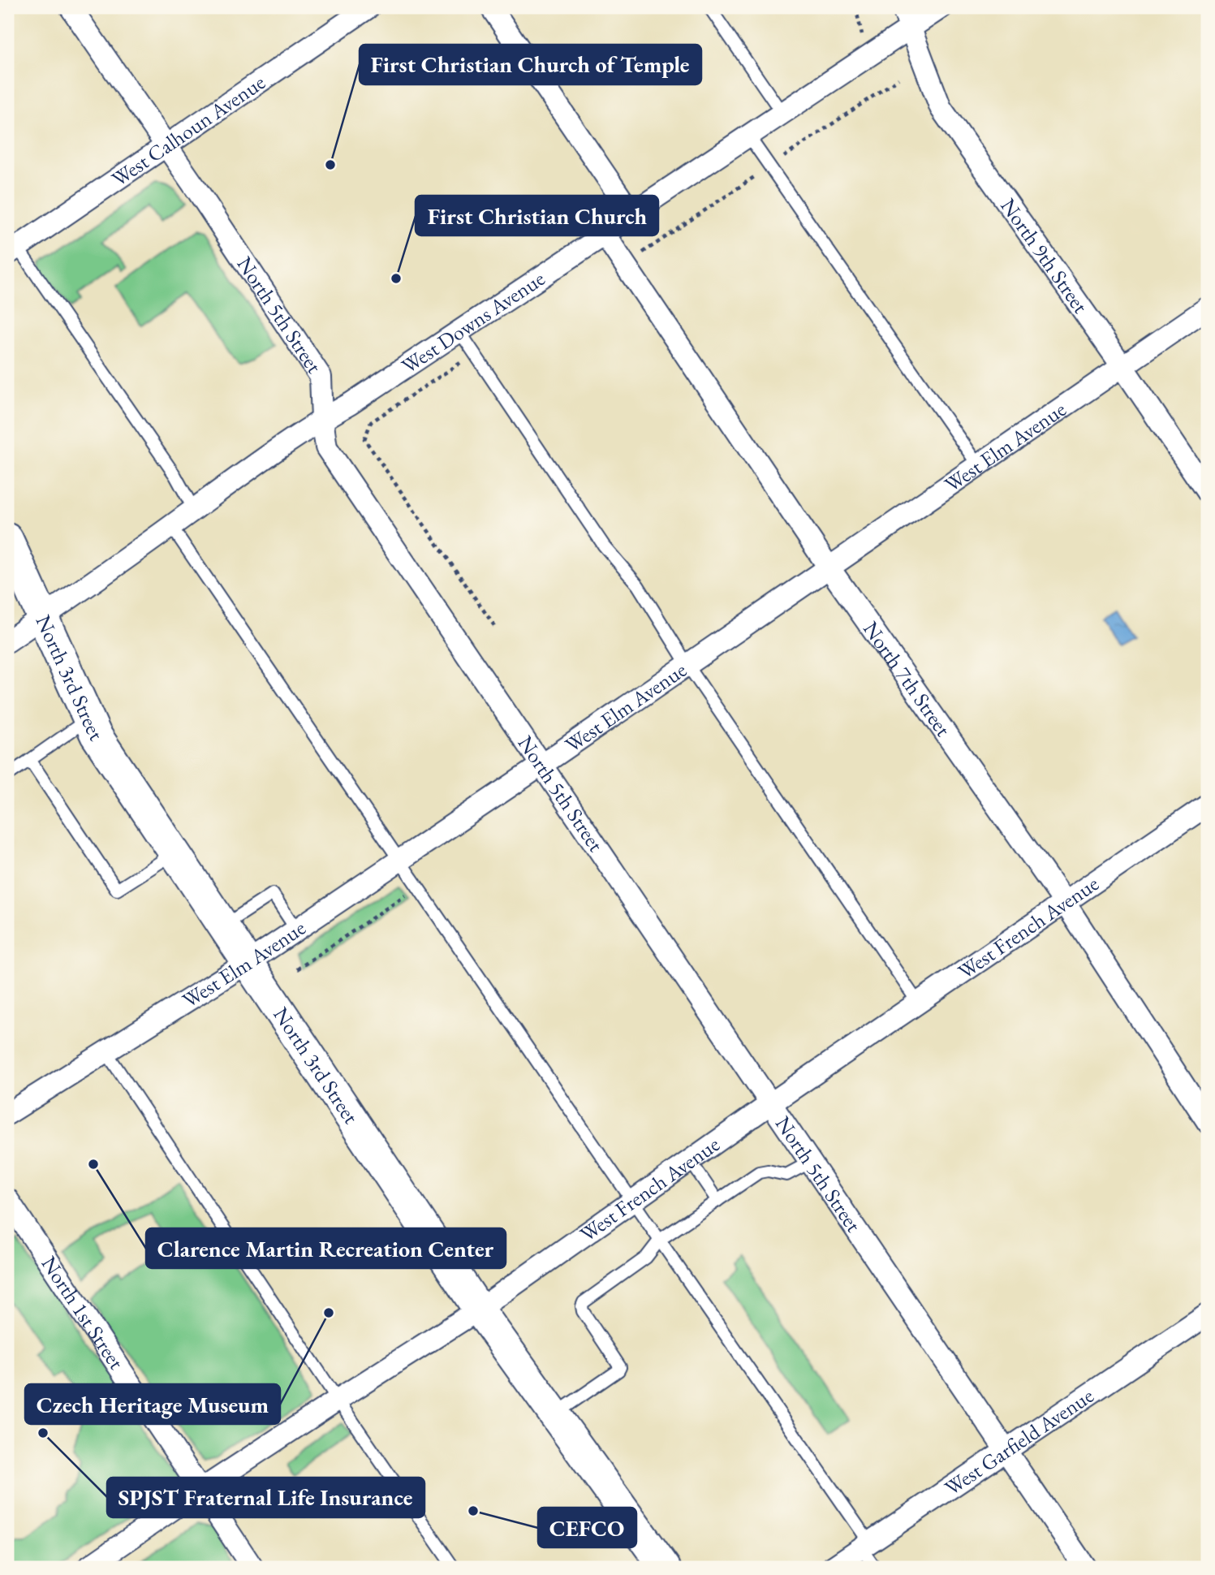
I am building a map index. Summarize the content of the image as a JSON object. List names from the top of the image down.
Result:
{
  "streets": {
    "main road": ["North 3rd Street"],
    "street": [
      "West Calhoun Avenue",
      "North 9th Street",
      "North 5th Street",
      "West Downs Avenue",
      "West Elm Avenue",
      "North 7th Street",
      "West French Avenue",
      "North 1st Street",
      "West Garfield Avenue"
    ]
  },
  "crossings": [
    ["West Calhoun Avenue", "North 5th Street"],
    ["North 9th Street", "West Downs Avenue"],
    ["North 9th Street", "West Elm Avenue"],
    ["North 5th Street", "West Downs Avenue"],
    ["North 5th Street", "West Elm Avenue"],
    ["North 5th Street", "West French Avenue"],
    ["North 5th Street", "West Garfield Avenue"],
    ["West Downs Avenue", "North 3rd Street"],
    ["West Downs Avenue", "North 7th Street"],
    ["West Elm Avenue", "North 3rd Street"],
    ["West Elm Avenue", "North 7th Street"],
    ["North 3rd Street", "West French Avenue"],
    ["North 7th Street", "West French Avenue"],
    ["West French Avenue", "North 1st Street"]
  ],
  "places": [
    "First Christian Church of Temple",
    "First Christian Church",
    "Clarence Martin Recreation Center",
    "Czech Heritage Museum",
    "SPJST Fraternal Life Insurance",
    "CEFCO"
  ]
}
